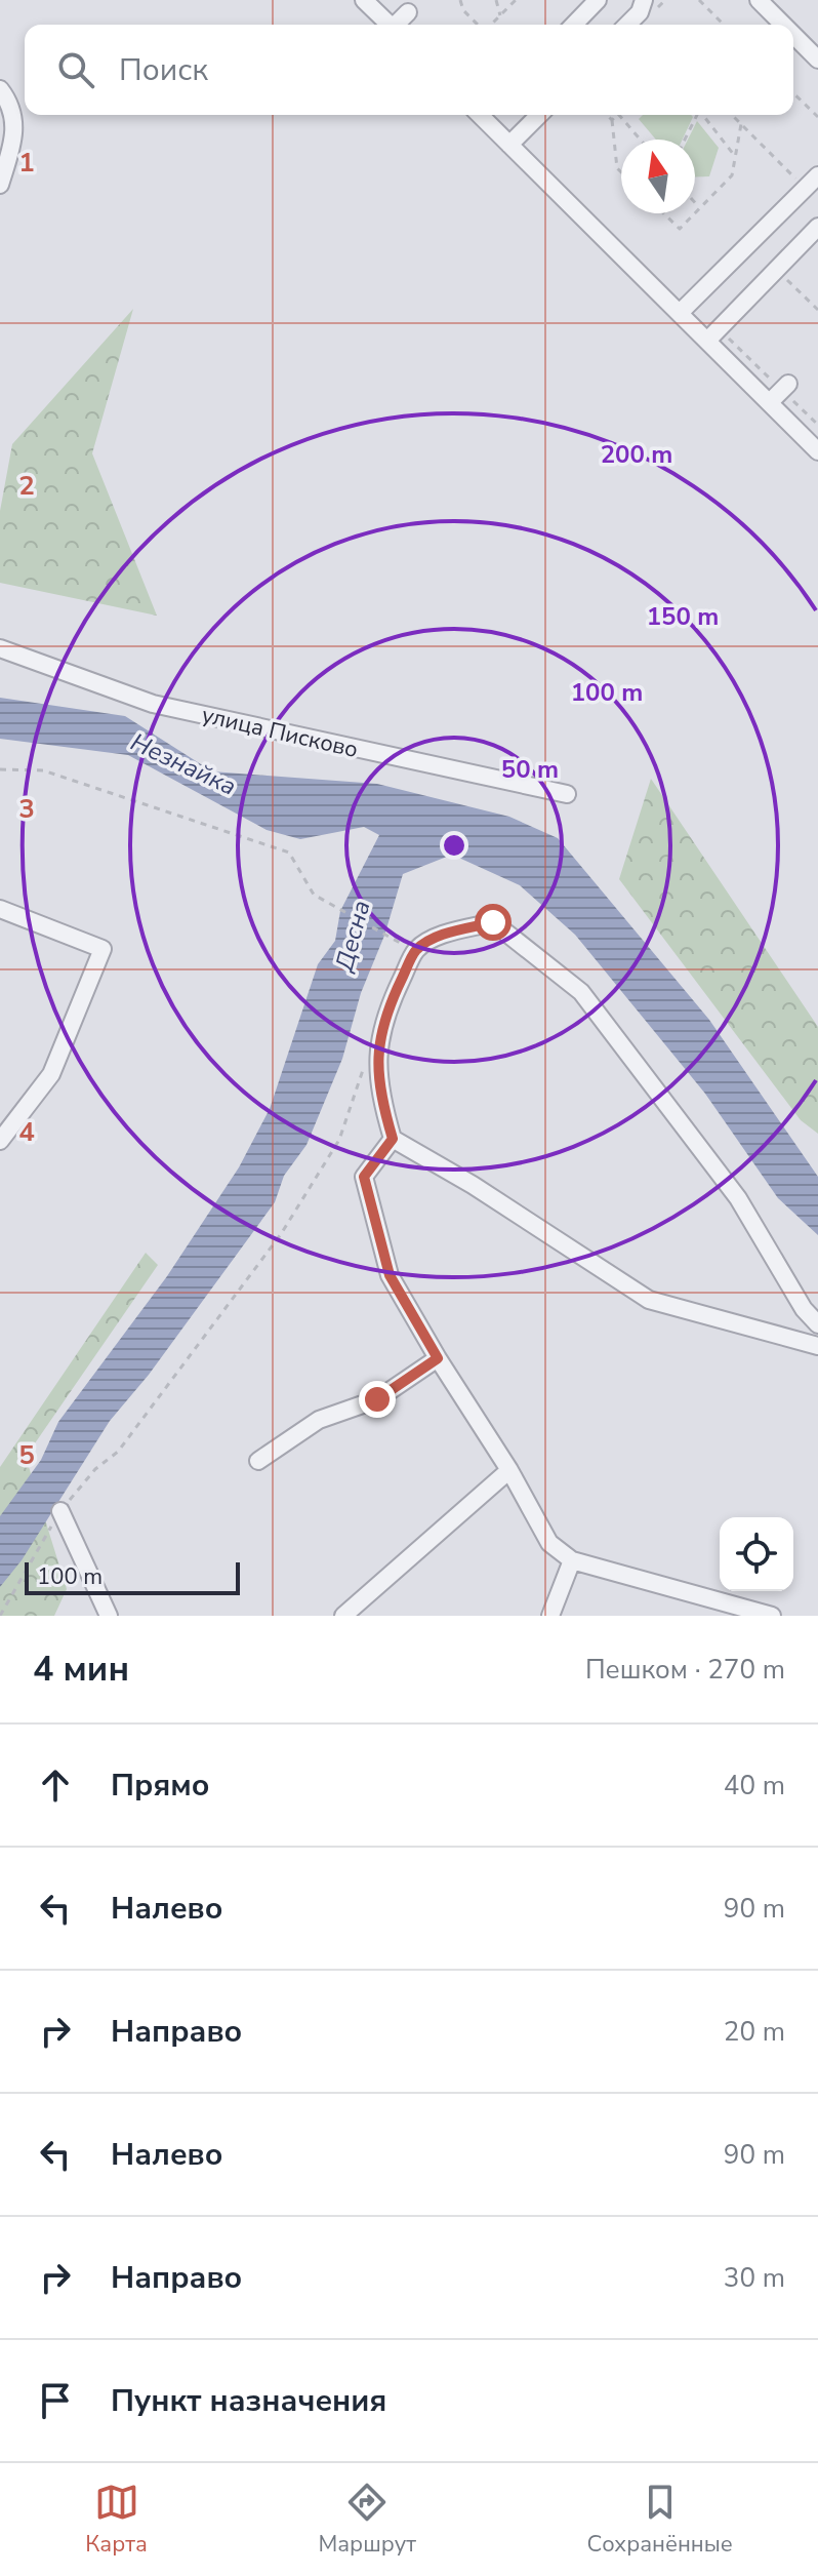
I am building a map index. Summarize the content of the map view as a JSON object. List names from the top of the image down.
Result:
{
  "streets": {
    "street": ["улица Писково"]
  },
  "water": ["Незнайка", "Десна"],
  "scale_bar": "100 m",
  "north": "top",
  "page": {
    "search": "Поиск",
    "scale": "100 m",
    "heading": ["4 мин", "Пешком · 270 m"],
    "list": [
      ["Прямо", "40 m"],
      ["Налево", "90 m"],
      ["Направо", "20 m"],
      ["Налево", "90 m"],
      ["Направо", "30 m"],
      "Пункт назначения"
    ],
    "nav": ["Карта", "Маршрут", "Сохранённые"]
  },
  "grid": {
    "rows": [
      "1",
      "2",
      "3",
      "4",
      "5"
    ]
  },
  "rings": [
    "200 m",
    "150 m",
    "100 m",
    "50 m"
  ]
}
